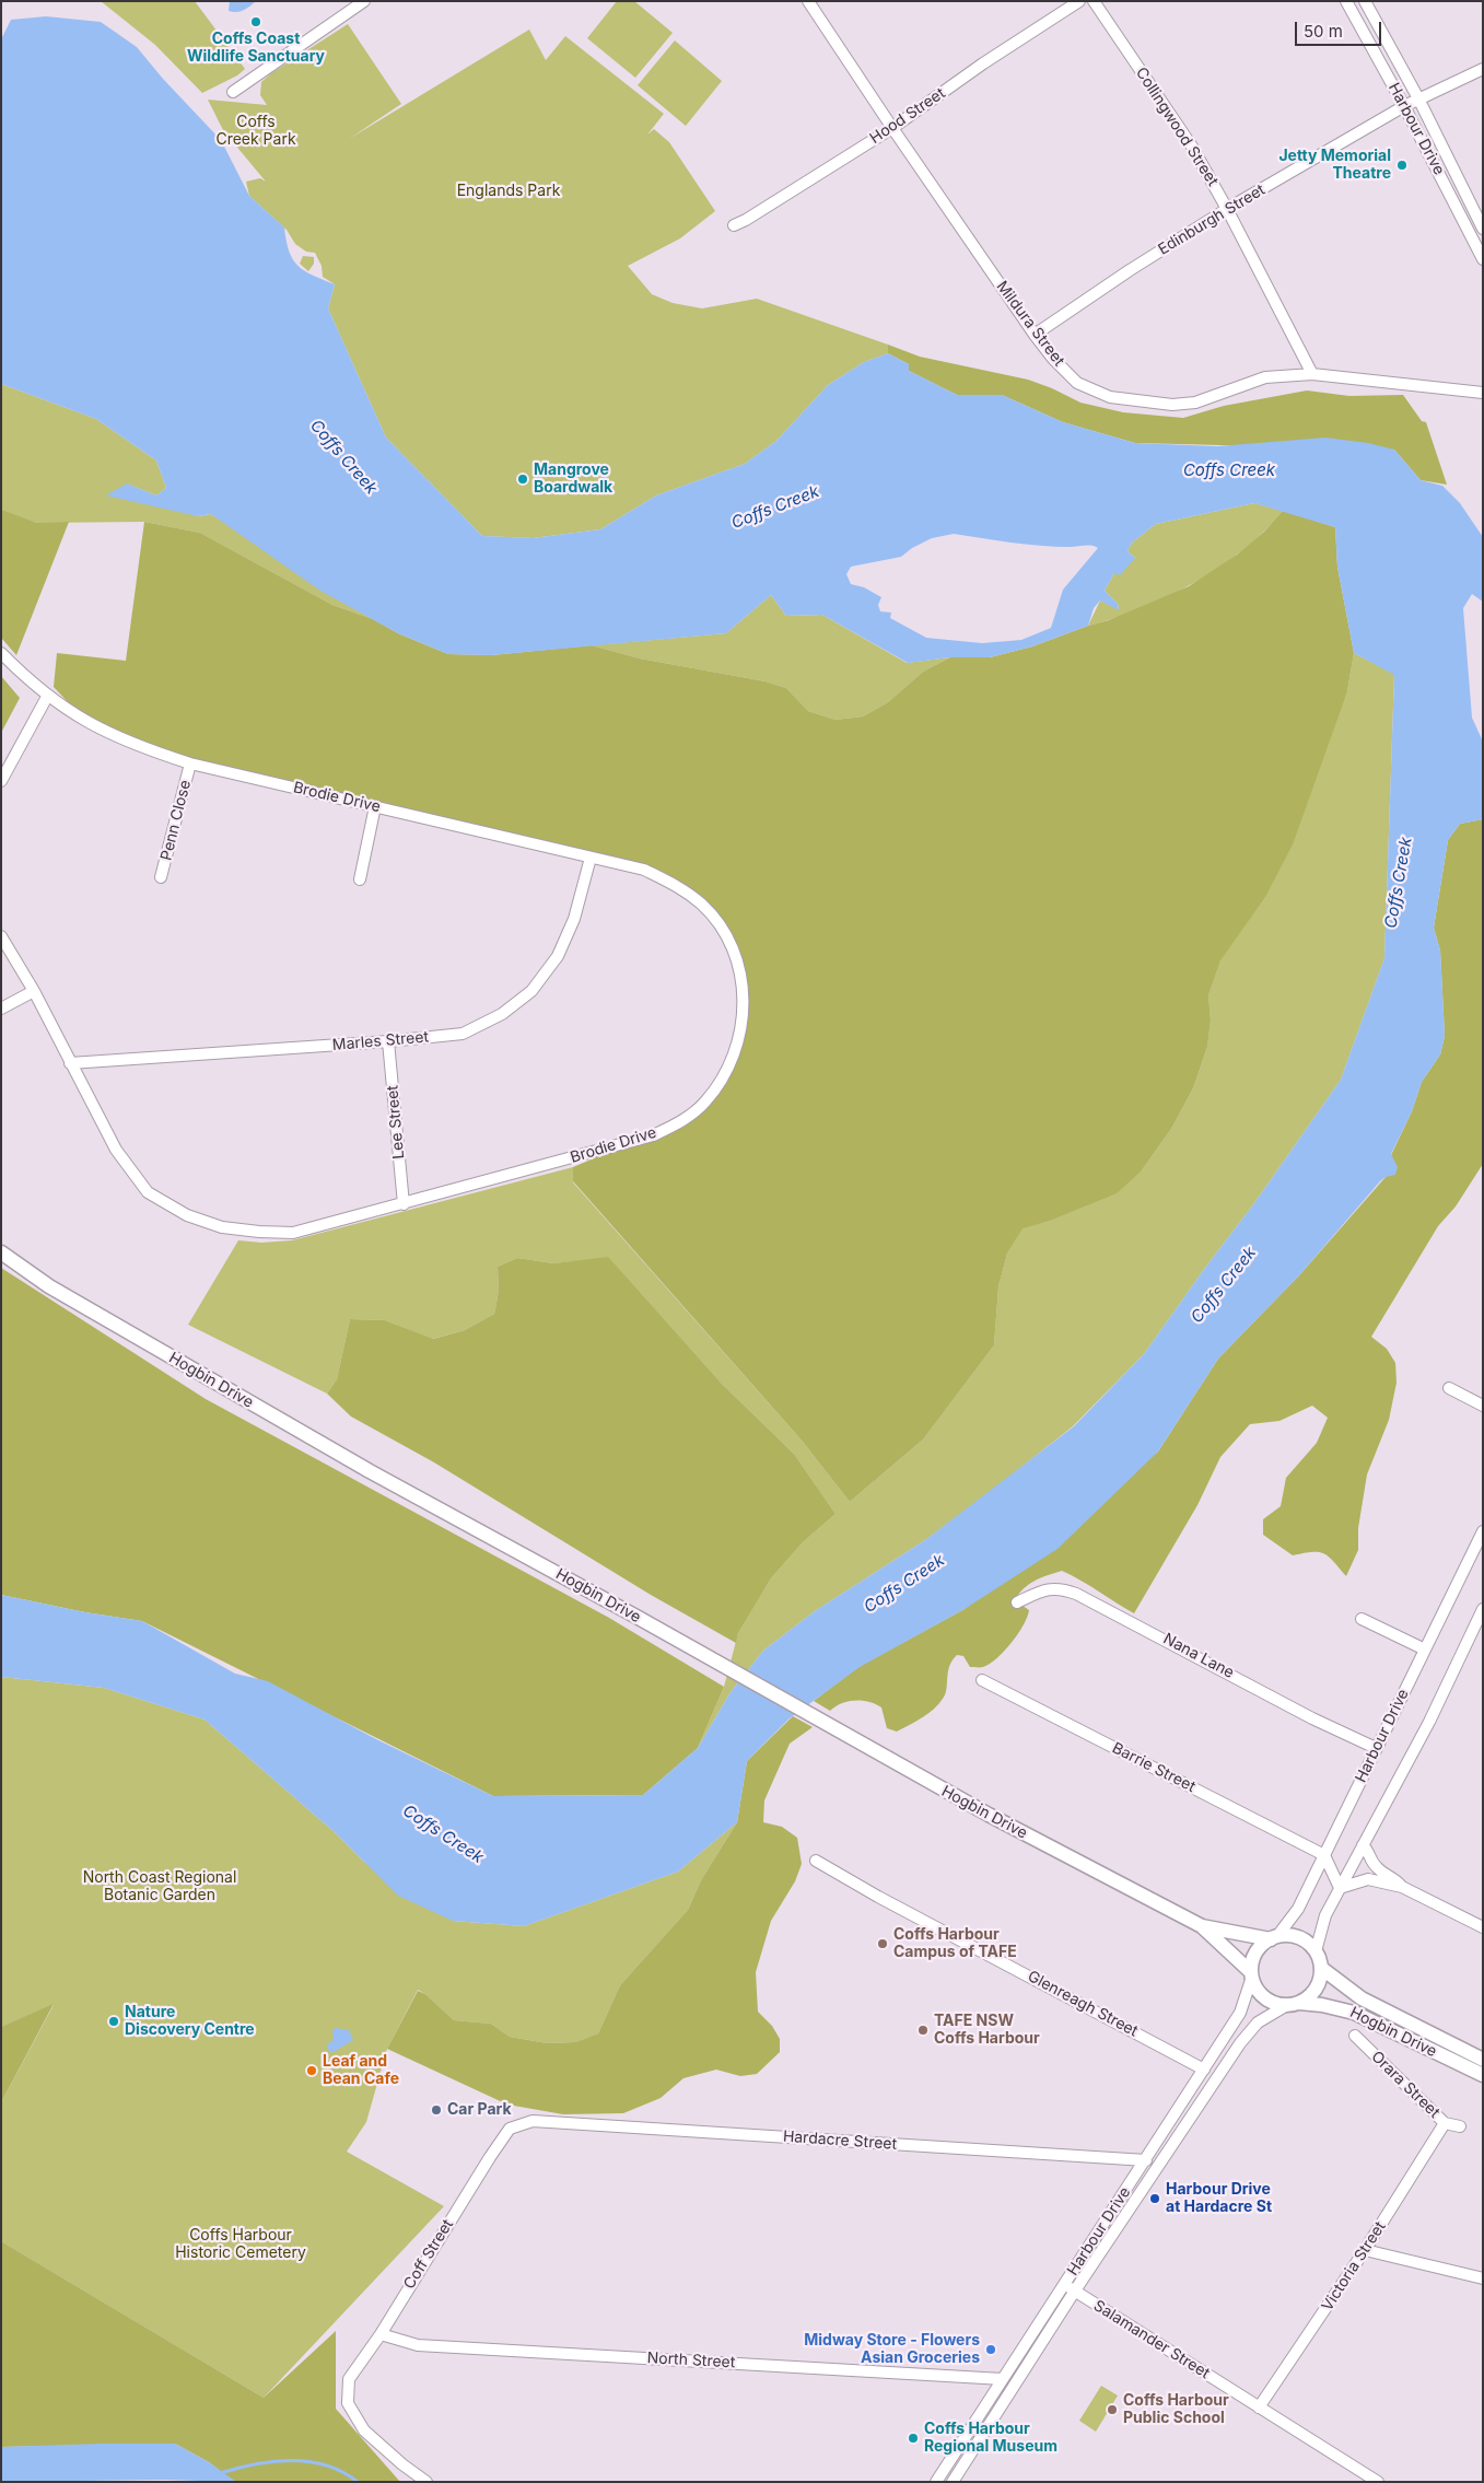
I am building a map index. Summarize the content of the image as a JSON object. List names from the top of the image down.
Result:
{
  "streets": {
    "main road": ["Hogbin Drive"],
    "street": [
      "Hood Street",
      "Collingwood Street",
      "Harbour Drive",
      "Edinburgh Street",
      "Mildura Street",
      "Brodie Drive",
      "Penn Close",
      "Marles Street",
      "Lee Street",
      "Nana Lane",
      "Barrie Street",
      "Glenreagh Street",
      "Orara Street",
      "Hardacre Street",
      "Coff Street",
      "Victoria Street",
      "Salamander Street",
      "North Street"
    ]
  },
  "crossings": [
    ["Hood Street", "Mildura Street"],
    ["Collingwood Street", "Edinburgh Street"],
    ["Collingwood Street", "Mildura Street"],
    ["Harbour Drive", "Edinburgh Street"],
    ["Harbour Drive", "Hogbin Drive"],
    ["Harbour Drive", "Nana Lane"],
    ["Harbour Drive", "Barrie Street"],
    ["Harbour Drive", "Glenreagh Street"],
    ["Harbour Drive", "Hardacre Street"],
    ["Harbour Drive", "Salamander Street"],
    ["Harbour Drive", "North Street"],
    ["Edinburgh Street", "Mildura Street"],
    ["Brodie Drive", "Penn Close"],
    ["Brodie Drive", "Marles Street"],
    ["Brodie Drive", "Lee Street"],
    ["Marles Street", "Lee Street"],
    ["Orara Street", "Victoria Street"],
    ["Hardacre Street", "Coff Street"],
    ["Coff Street", "North Street"],
    ["Victoria Street", "Salamander Street"]
  ],
  "water": ["Coffs Creek"],
  "parks": [
    "Coffs Creek Park",
    "Englands Park",
    "North Coast Regional Botanic Garden",
    "Coffs Harbour Historic Cemetery"
  ],
  "places": [
    "Coffs Coast Wildlife Sanctuary",
    "Jetty Memorial Theatre",
    "Mangrove Boardwalk",
    "Coffs Harbour Campus of TAFE",
    "Nature Discovery Centre",
    "TAFE NSW Coffs Harbour",
    "Leaf and Bean Cafe",
    "Car Park",
    "Harbour Drive at Hardacre St",
    "Midway Store - Flowers Asian Groceries",
    "Coffs Harbour Public School",
    "Coffs Harbour Regional Museum"
  ],
  "scale_bar": "50 m"
}
